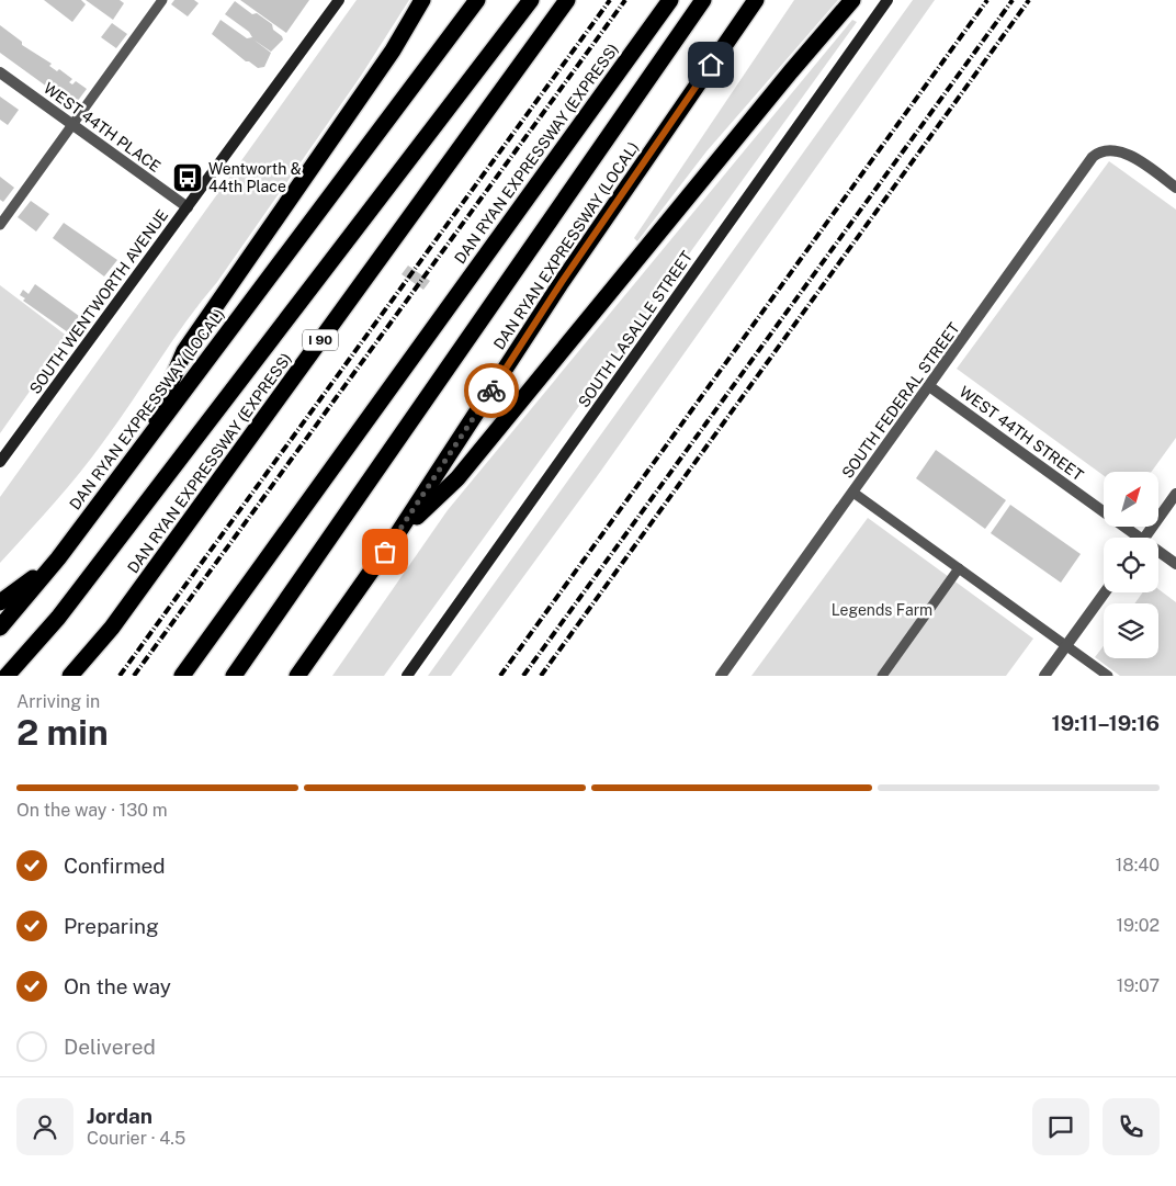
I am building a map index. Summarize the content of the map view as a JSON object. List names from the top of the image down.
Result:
{
  "streets": {
    "highway": ["DAN RYAN EXPRESSWAY (EXPRESS)", "DAN RYAN EXPRESSWAY (LOCAL)", "I 90"],
    "main road": ["SOUTH WENTWORTH AVENUE", "SOUTH LASALLE STREET"],
    "street": ["WEST 44TH PLACE", "SOUTH FEDERAL STREET", "WEST 44TH STREET"]
  },
  "crossings": [
    ["WEST 44TH PLACE", "SOUTH WENTWORTH AVENUE"],
    ["SOUTH FEDERAL STREET", "WEST 44TH STREET"]
  ],
  "parks": ["Legends Farm"],
  "places": {
    "bus stop": ["Wentworth & 44th Place"]
  },
  "north": "top right",
  "page": {
    "heading": ["2 min", "Arriving in", "19:11–19:16"],
    "panel": ["Jordan", "Courier · 4.5"],
    "bar": "On the way · 130 m",
    "list": [
      ["Confirmed", "18:40"],
      ["Preparing", "19:02"],
      ["On the way", "19:07"],
      "Delivered"
    ]
  }
}
